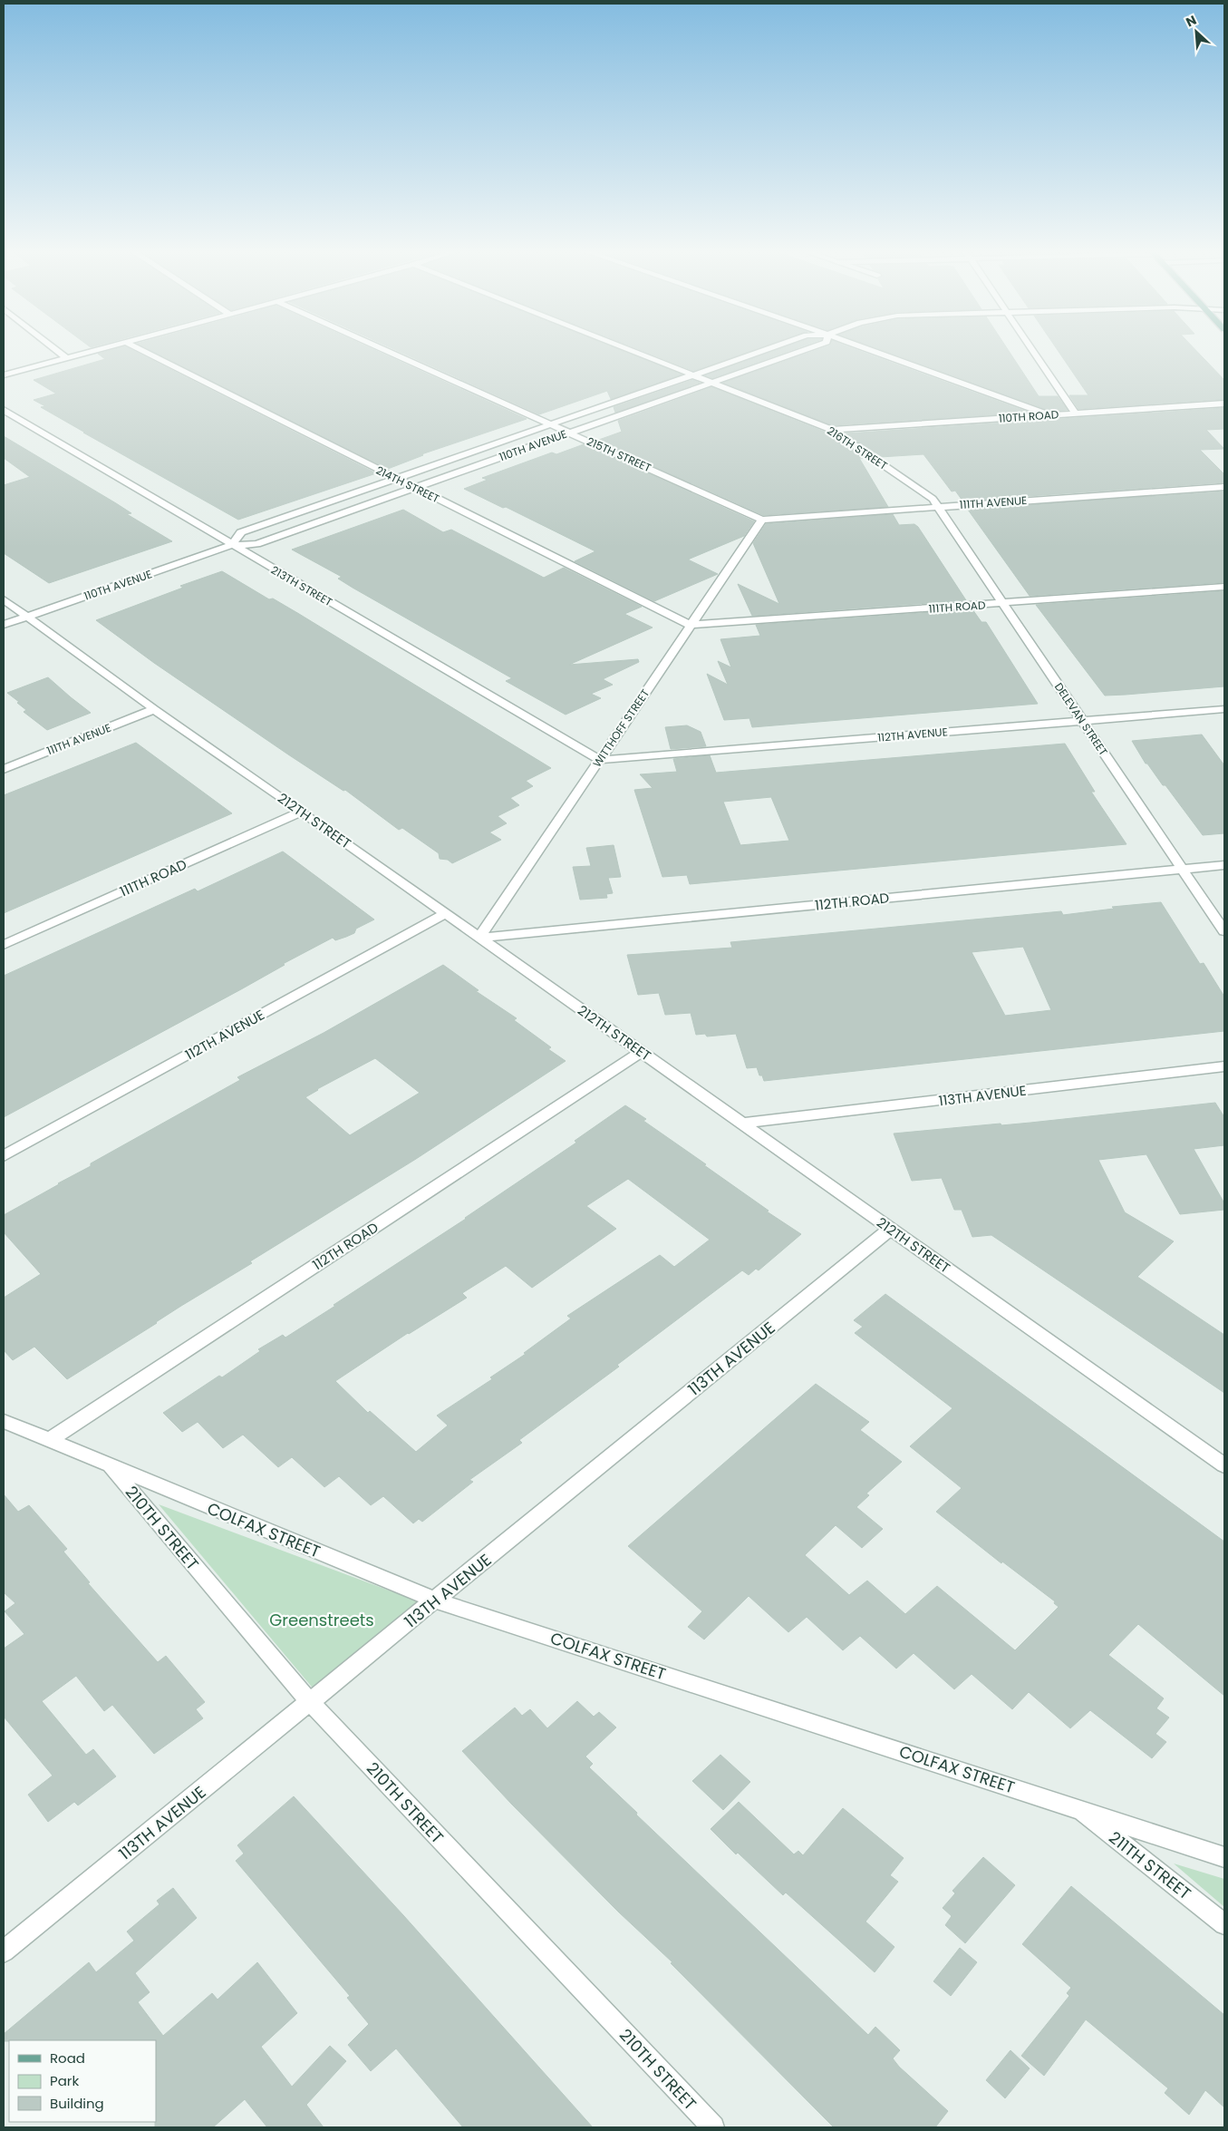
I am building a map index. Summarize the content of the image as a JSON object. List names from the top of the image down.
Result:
{
  "streets": {
    "street": [
      "110TH ROAD",
      "110TH AVENUE",
      "216TH STREET",
      "215TH STREET",
      "214TH STREET",
      "111TH AVENUE",
      "213TH STREET",
      "111TH ROAD",
      "DELEVAN STREET",
      "WITTHOFF STREET",
      "112TH AVENUE",
      "212TH STREET",
      "112TH ROAD",
      "113TH AVENUE",
      "210TH STREET",
      "COLFAX STREET",
      "211TH STREET"
    ]
  },
  "crossings": [
    ["110TH ROAD", "216TH STREET"],
    ["110TH AVENUE", "216TH STREET"],
    ["110TH AVENUE", "215TH STREET"],
    ["110TH AVENUE", "214TH STREET"],
    ["110TH AVENUE", "213TH STREET"],
    ["110TH AVENUE", "212TH STREET"],
    ["216TH STREET", "111TH AVENUE"],
    ["216TH STREET", "DELEVAN STREET"],
    ["215TH STREET", "111TH AVENUE"],
    ["215TH STREET", "WITTHOFF STREET"],
    ["214TH STREET", "111TH ROAD"],
    ["214TH STREET", "WITTHOFF STREET"],
    ["111TH AVENUE", "DELEVAN STREET"],
    ["111TH AVENUE", "WITTHOFF STREET"],
    ["111TH AVENUE", "212TH STREET"],
    ["213TH STREET", "WITTHOFF STREET"],
    ["213TH STREET", "112TH AVENUE"],
    ["111TH ROAD", "DELEVAN STREET"],
    ["111TH ROAD", "WITTHOFF STREET"],
    ["111TH ROAD", "212TH STREET"],
    ["DELEVAN STREET", "112TH AVENUE"],
    ["DELEVAN STREET", "112TH ROAD"],
    ["WITTHOFF STREET", "112TH AVENUE"],
    ["WITTHOFF STREET", "212TH STREET"],
    ["WITTHOFF STREET", "112TH ROAD"],
    ["112TH AVENUE", "212TH STREET"],
    ["212TH STREET", "112TH ROAD"],
    ["212TH STREET", "113TH AVENUE"],
    ["112TH ROAD", "COLFAX STREET"],
    ["113TH AVENUE", "210TH STREET"],
    ["113TH AVENUE", "COLFAX STREET"],
    ["210TH STREET", "COLFAX STREET"],
    ["COLFAX STREET", "211TH STREET"]
  ],
  "parks": ["Greenstreets"],
  "legend": ["Road", "Park", "Building"],
  "north": "top left"
}
